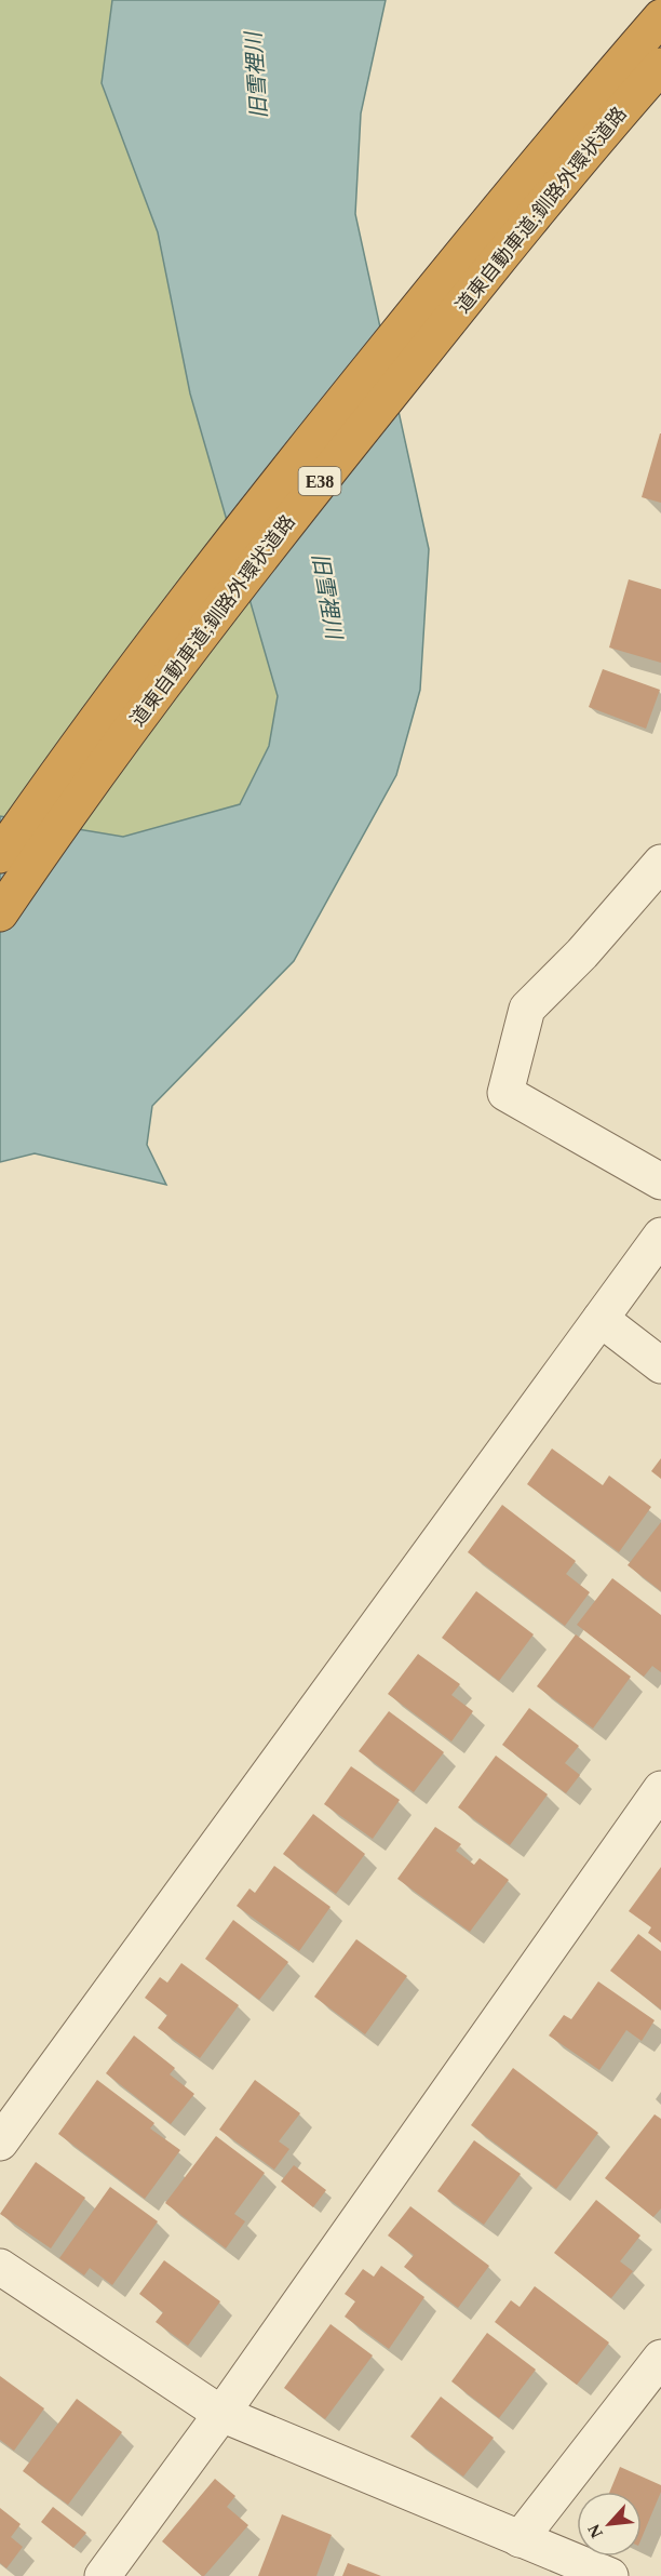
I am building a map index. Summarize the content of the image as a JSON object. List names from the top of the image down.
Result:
{
  "streets": {
    "highway": ["道東自動車道;釧路外環状道路", "E38"]
  },
  "water": ["旧雪裡川"],
  "north": "bottom left"
}
